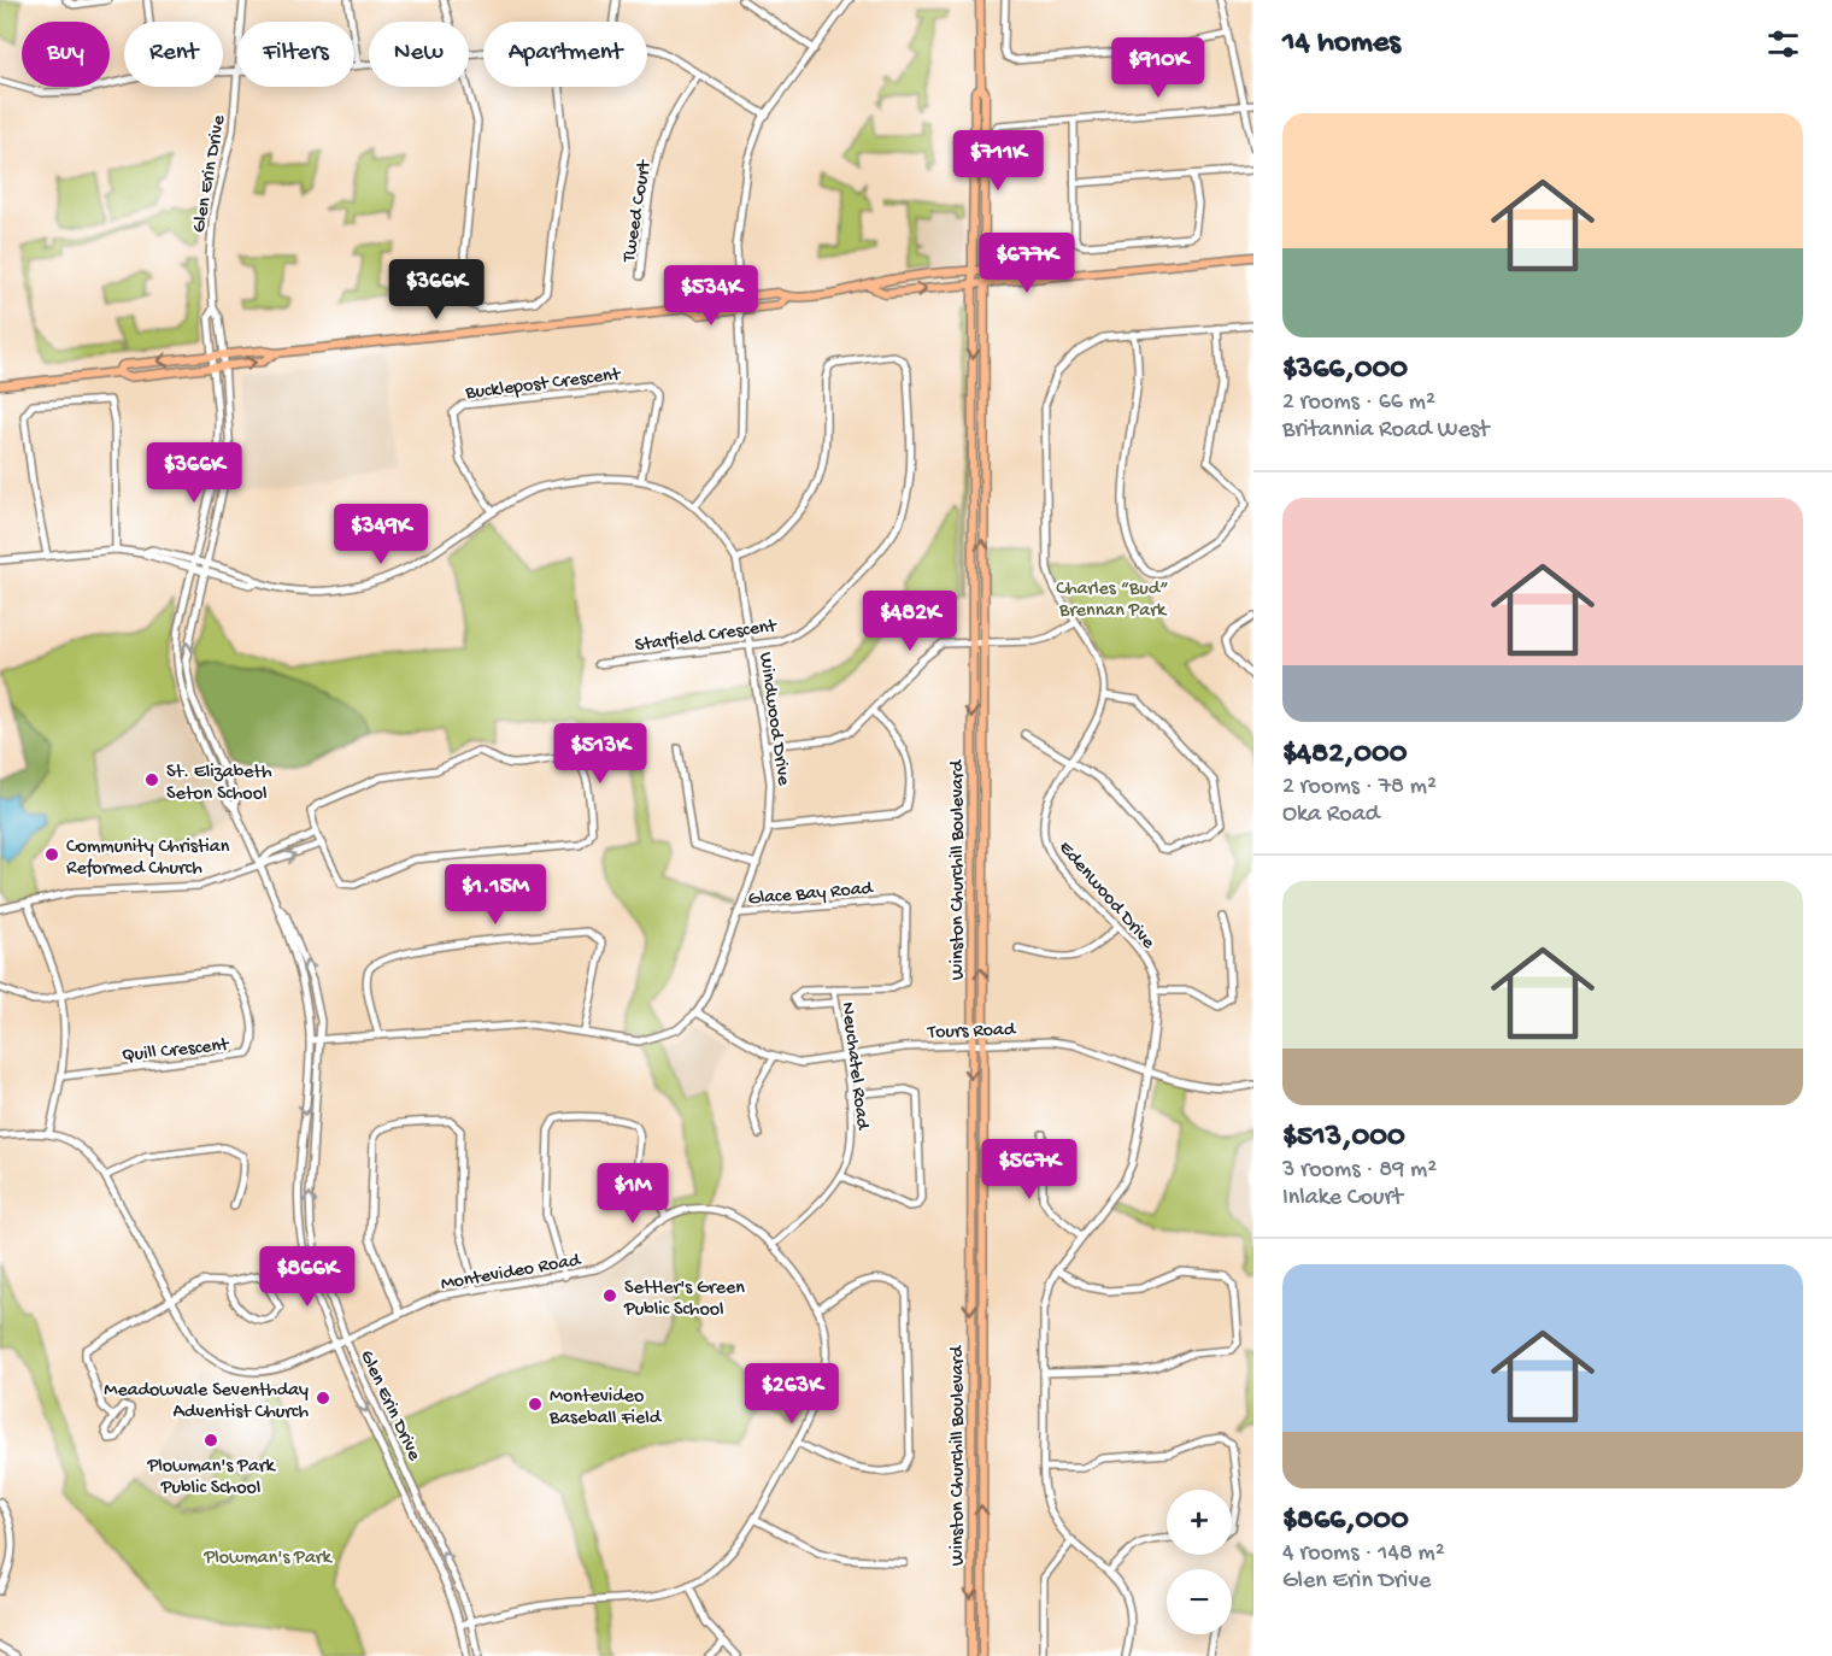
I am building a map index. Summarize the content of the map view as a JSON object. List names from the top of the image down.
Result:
{
  "streets": {
    "main road": ["Winston Churchill Boulevard"],
    "street": [
      "Glen Erin Drive",
      "Tweed Court",
      "Bucklepost Crescent",
      "Starfield Crescent",
      "Windwood Drive",
      "Glace Bay Road",
      "Edenwood Drive",
      "Tours Road",
      "Quill Crescent",
      "Neuchatel Road",
      "Montevideo Road"
    ]
  },
  "crossings": [
    ["Glen Erin Drive", "Windwood Drive"],
    ["Glen Erin Drive", "Montevideo Road"],
    ["Bucklepost Crescent", "Windwood Drive"],
    ["Starfield Crescent", "Windwood Drive"],
    ["Windwood Drive", "Glace Bay Road"],
    ["Windwood Drive", "Tours Road"],
    ["Winston Churchill Boulevard", "Tours Road"],
    ["Glace Bay Road", "Neuchatel Road"],
    ["Tours Road", "Neuchatel Road"],
    ["Neuchatel Road", "Montevideo Road"]
  ],
  "parks": ["Charles “Bud” Brennan Park", "Plowman's Park"],
  "places": [
    "St. Elizabeth Seton School",
    "Community Christian Reformed Church",
    "Settler's Green Public School",
    "Meadowvale Seventhday Adventist Church",
    "Montevideo Baseball Field",
    "Plowman's Park Public School"
  ],
  "page": {
    "heading": "14 homes",
    "chip": [
      "Buy",
      "Rent",
      "Filters",
      "New",
      "Apartment"
    ],
    "price": [
      "$910K",
      "$711K",
      "$677K",
      "$366K",
      "$534K",
      "$366K",
      "$349K",
      "$482K",
      "$513K",
      "$1.15M",
      "$567K",
      "$1M",
      "$866K",
      "$263K"
    ],
    "list": [
      {
        "name": "$366,000",
        "note": "2 rooms · 66 m² · Britannia Road West"
      },
      {
        "name": "$482,000",
        "note": "2 rooms · 78 m² · Oka Road"
      },
      {
        "name": "$513,000",
        "note": "3 rooms · 89 m² · Inlake Court"
      },
      {
        "name": "$866,000",
        "note": "4 rooms · 148 m² · Glen Erin Drive"
      }
    ],
    "map_buttons": ["+", "−"]
  }
}
